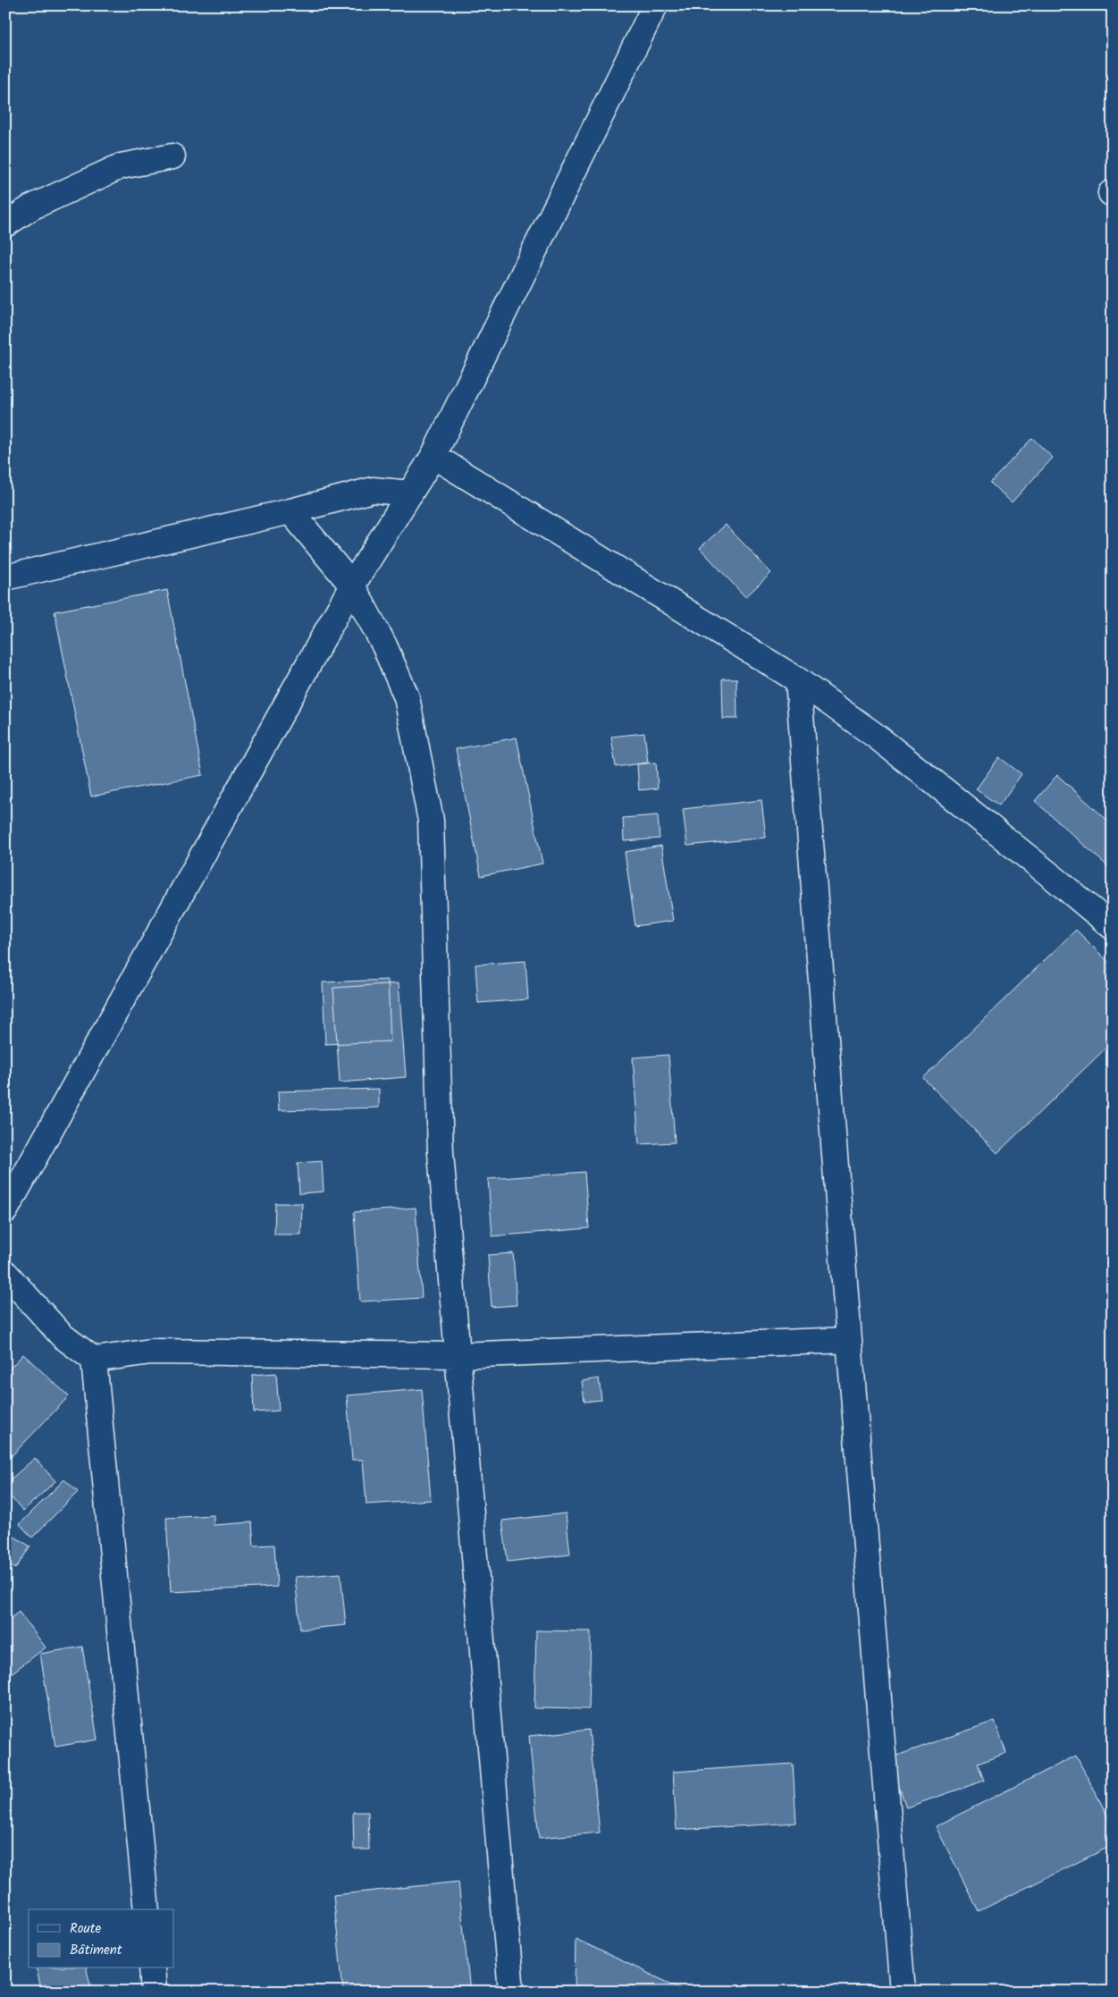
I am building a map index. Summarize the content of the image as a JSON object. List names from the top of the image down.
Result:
{
  "legend": ["Route", "Bâtiment"]
}
